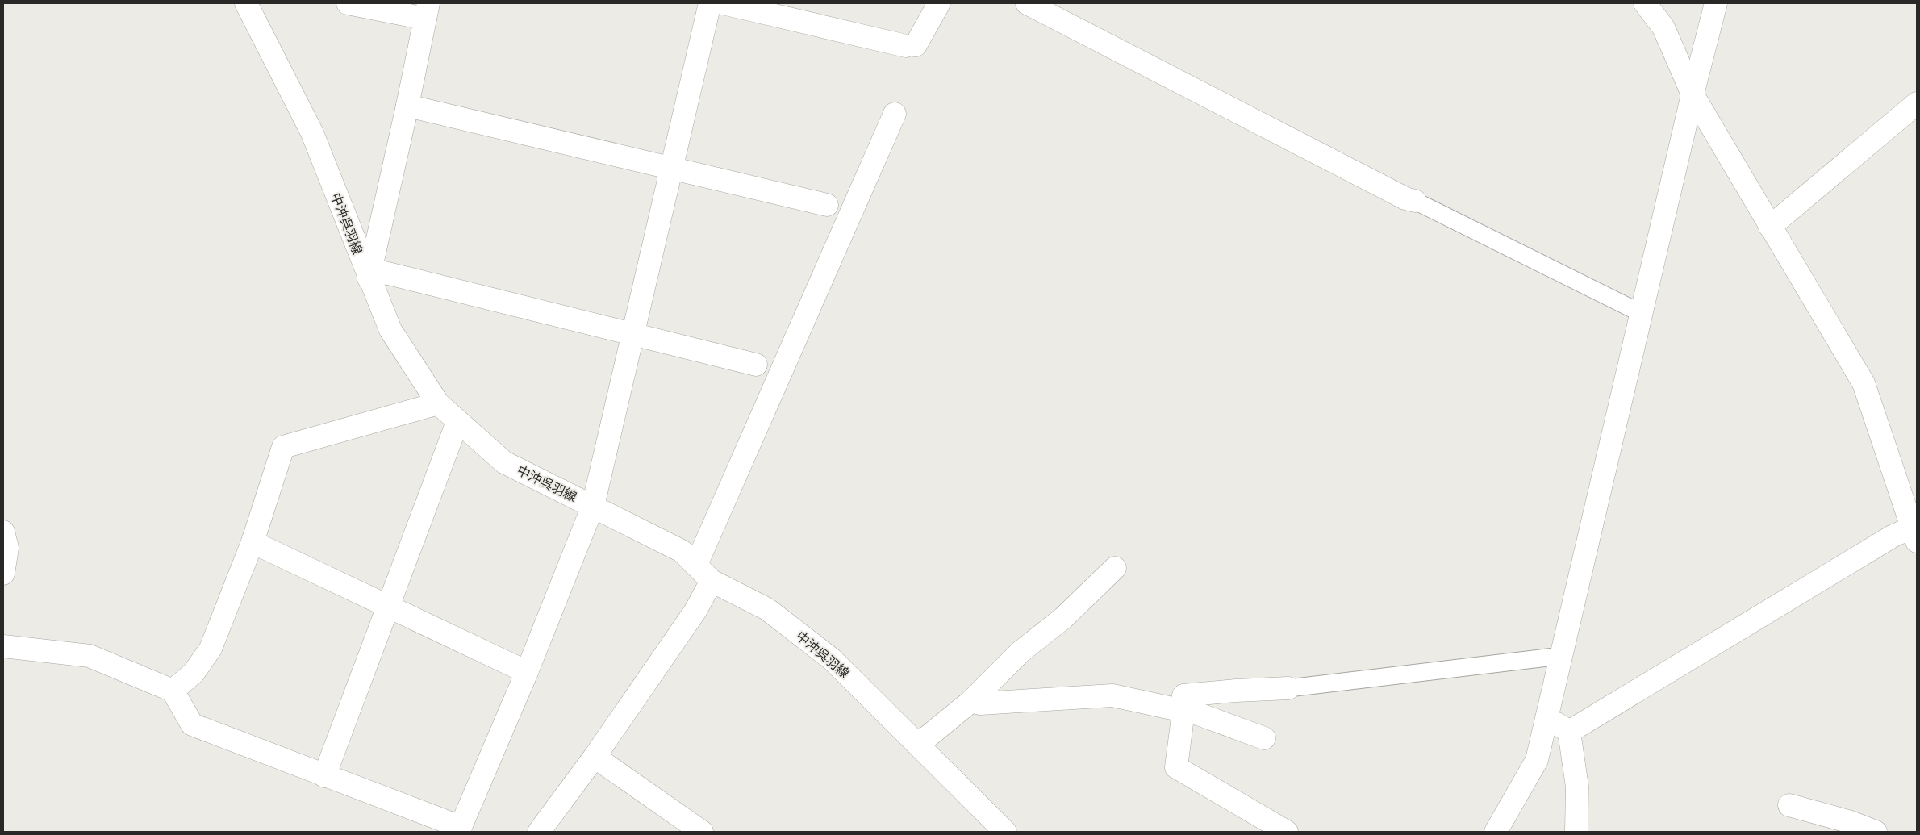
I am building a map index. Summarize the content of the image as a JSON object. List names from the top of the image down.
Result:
{
  "streets": {
    "street": ["中沖呉羽線"]
  }
}
